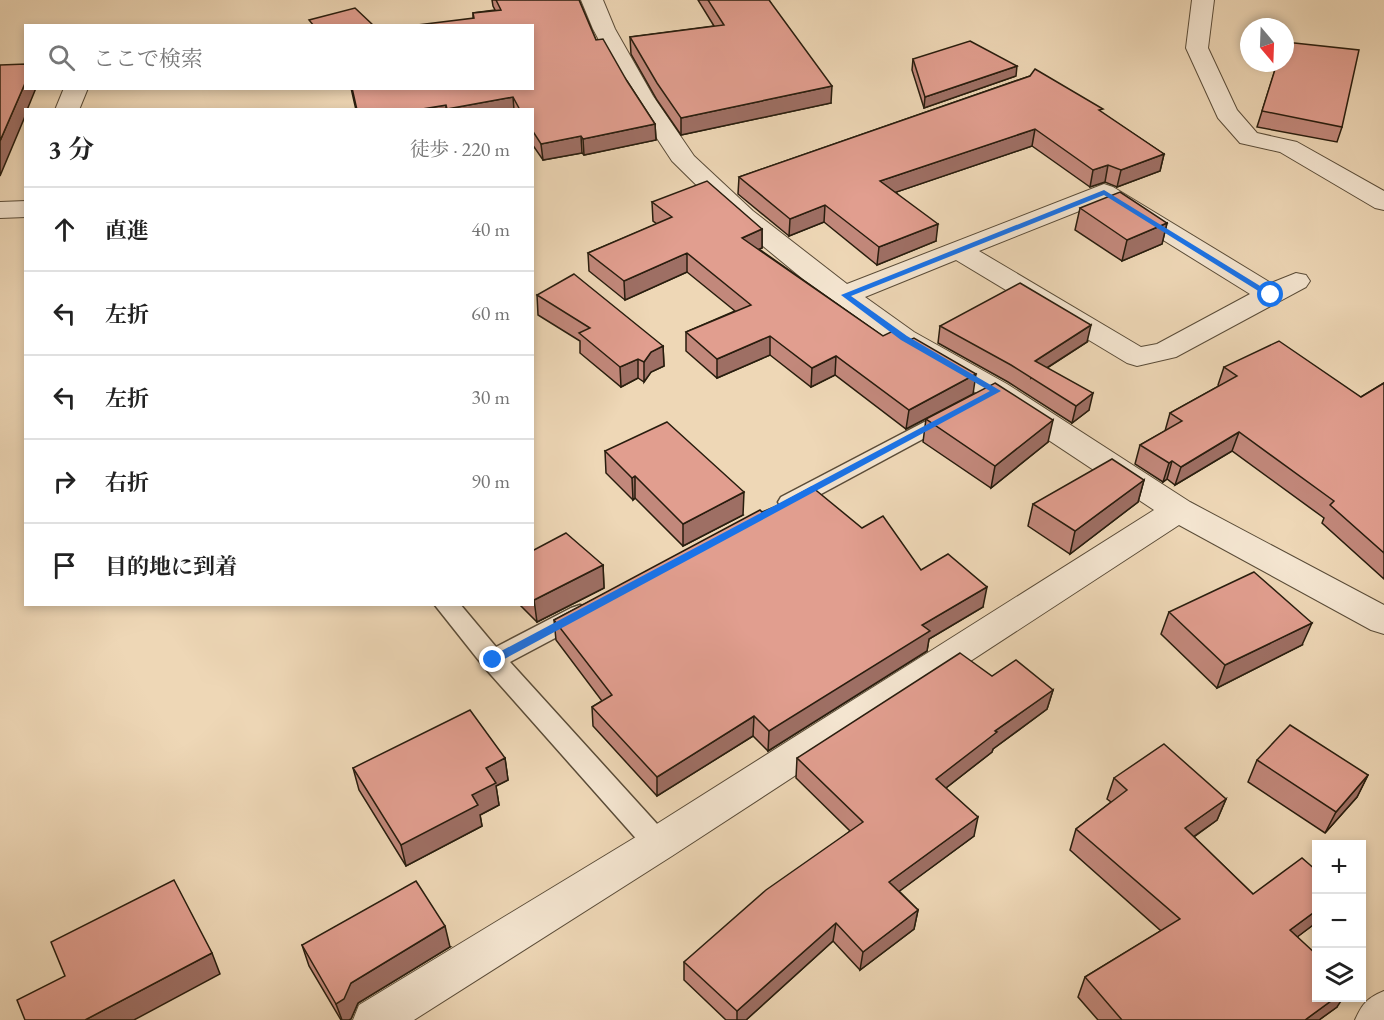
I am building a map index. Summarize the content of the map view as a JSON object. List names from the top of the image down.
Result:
{
  "north": "bottom",
  "page": {
    "search": "ここで検索",
    "heading": ["3 分", "徒歩 · 220 m"],
    "list": [
      ["直進", "40 m"],
      ["左折", "60 m"],
      ["左折", "30 m"],
      ["右折", "90 m"],
      "目的地に到着"
    ],
    "map_buttons": ["+", "−"]
  }
}
